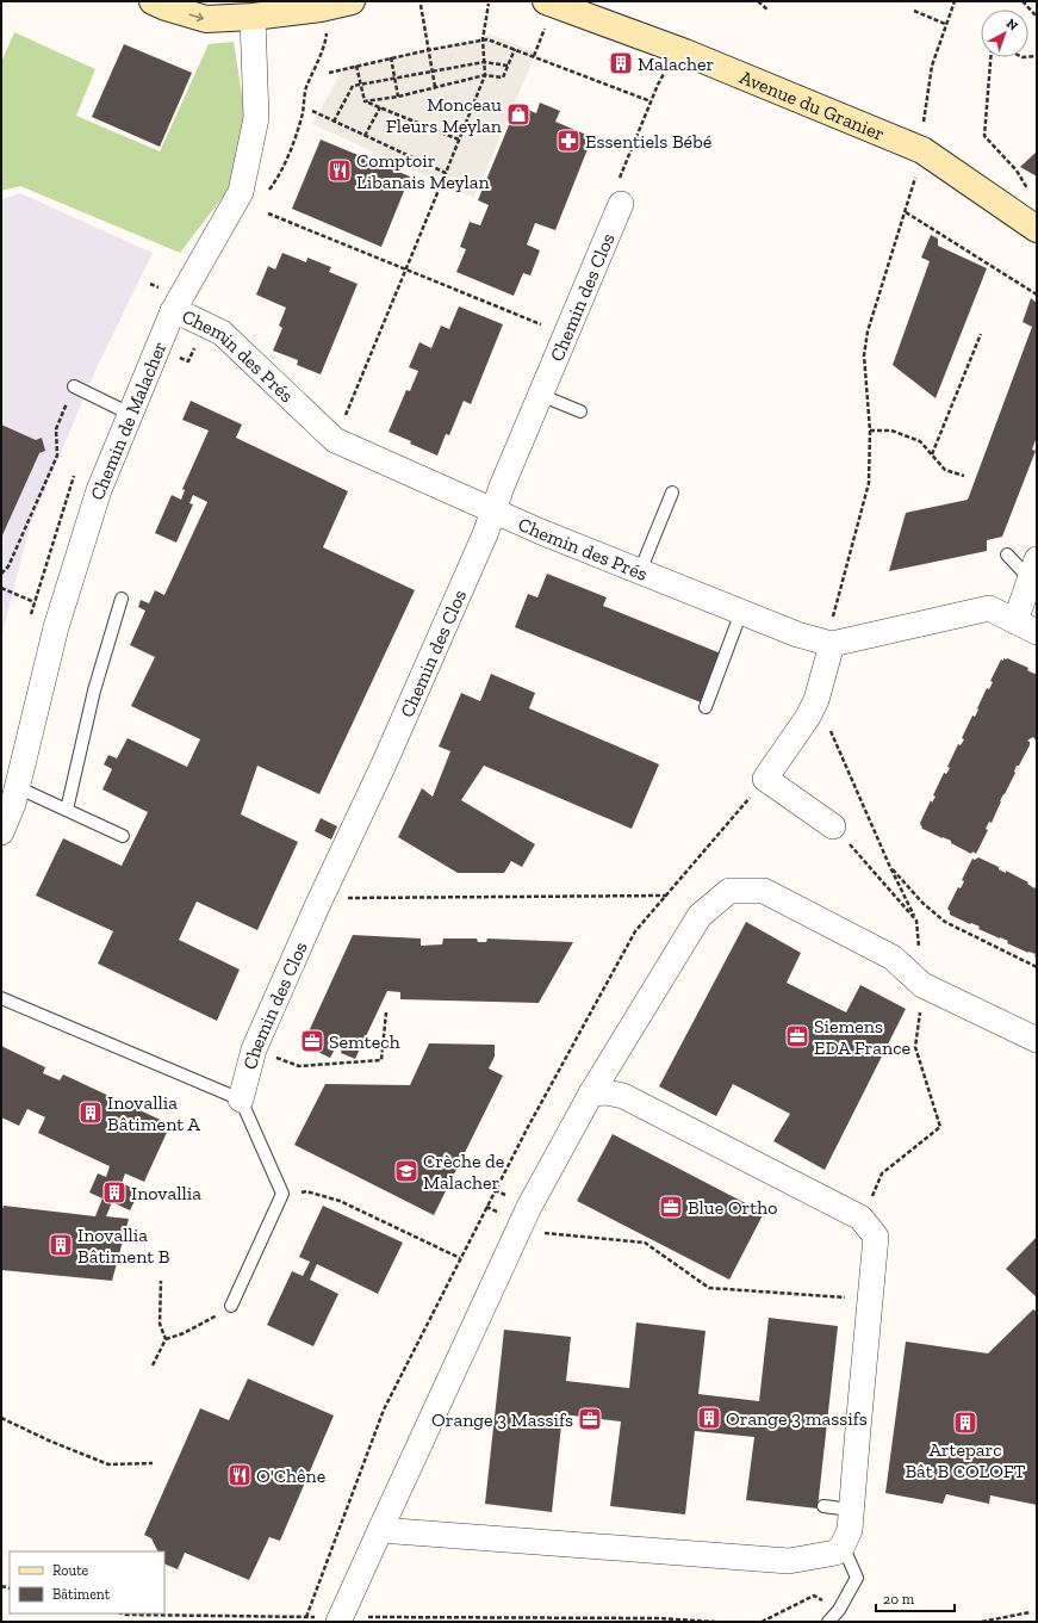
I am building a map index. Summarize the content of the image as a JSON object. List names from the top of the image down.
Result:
{
  "streets": {
    "street": [
      "Avenue du Granier",
      "Chemin des Clos",
      "Chemin des Prés",
      "Chemin de Malacher"
    ]
  },
  "crossings": [
    ["Chemin des Clos", "Chemin des Prés"],
    ["Chemin des Prés", "Chemin de Malacher"]
  ],
  "places": {
    "building": [
      "Malacher",
      "Inovallia Bâtiment A",
      "Inovallia",
      "Inovallia Bâtiment B",
      "Orange 3 massifs",
      "Arteparc Bât B COLOFT"
    ],
    "shop": ["Monceau Fleurs Meylan"],
    "pharmacy": ["Essentiels Bébé"],
    "restaurant": ["Comptoir Libanais Meylan", "O'Chêne"],
    "office": [
      "Siemens EDA France",
      "Semtech",
      "Blue Ortho",
      "Orange 3 Massifs"
    ],
    "school or university": ["Crèche de Malacher"]
  },
  "legend": ["Route", "Bâtiment"],
  "scale_bar": "20 m",
  "north": "top right"
}
